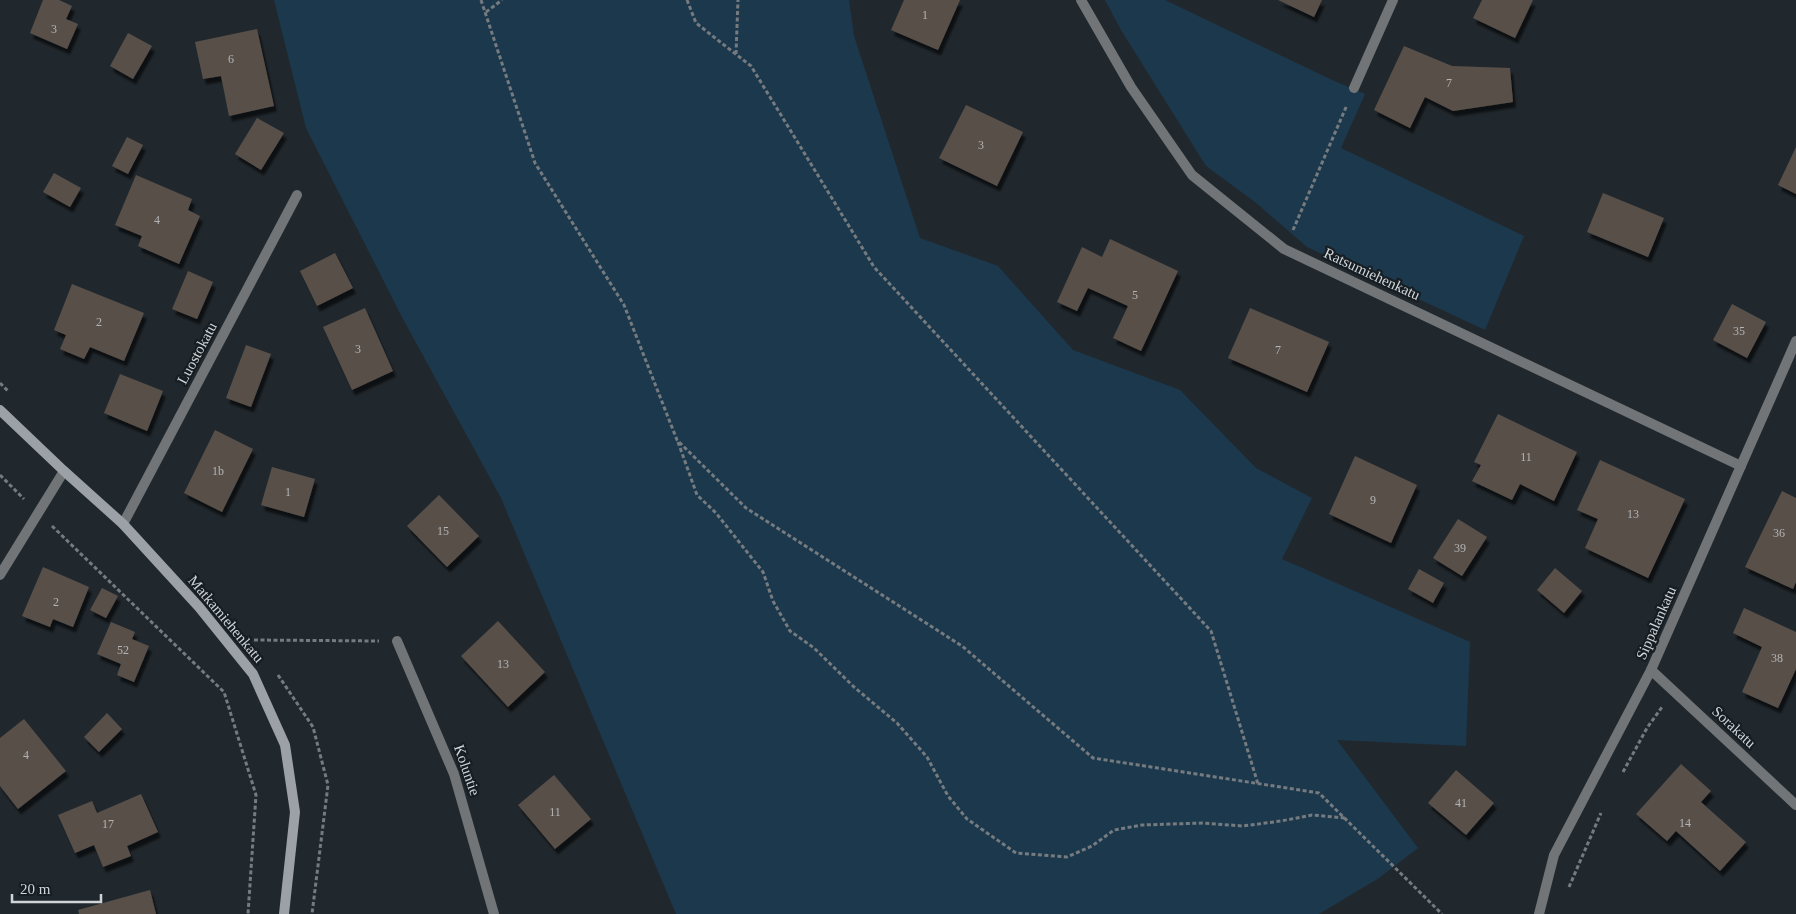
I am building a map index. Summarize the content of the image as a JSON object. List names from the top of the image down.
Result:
{
  "streets": {
    "street": [
      "Ratsumiehenkatu",
      "Luostokatu",
      "Matkamiehenkatu",
      "Sippalankatu",
      "Sorakatu",
      "Koluntie"
    ]
  },
  "crossings": [
    ["Ratsumiehenkatu", "Sippalankatu"],
    ["Luostokatu", "Matkamiehenkatu"],
    ["Sippalankatu", "Sorakatu"]
  ],
  "house_numbers": [
    "1",
    "3",
    "6",
    "7",
    "3",
    "4",
    "5",
    "2",
    "35",
    "3",
    "7",
    "11",
    "1b",
    "1",
    "9",
    "13",
    "15",
    "36",
    "39",
    "2",
    "52",
    "38",
    "13",
    "4",
    "41",
    "11",
    "14",
    "17"
  ],
  "scale_bar": "20 m"
}
